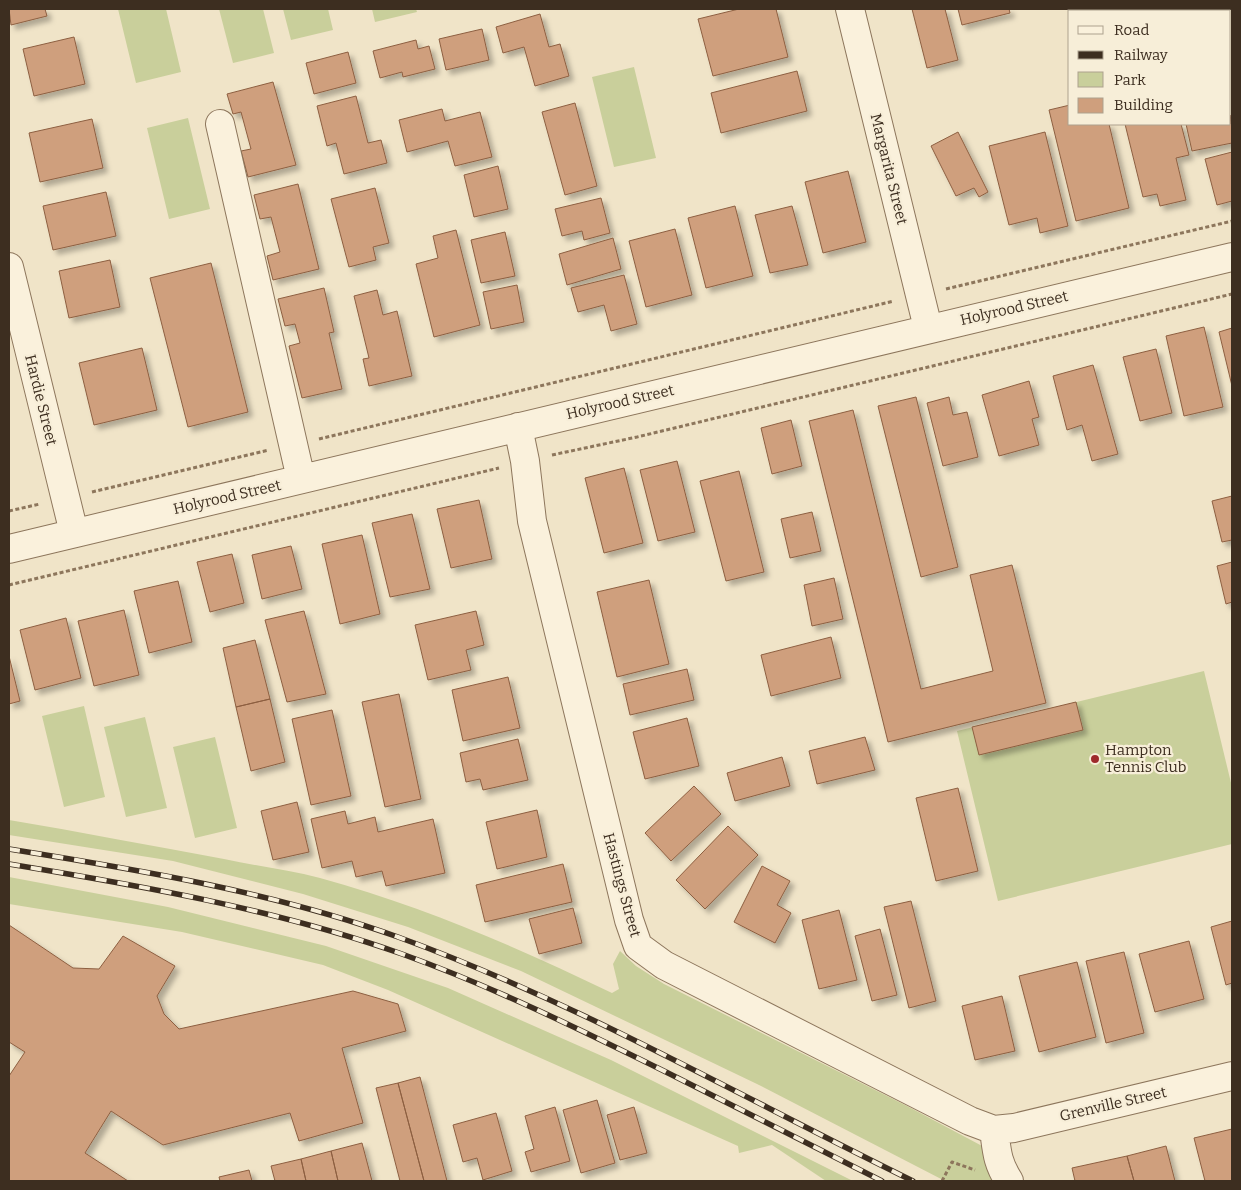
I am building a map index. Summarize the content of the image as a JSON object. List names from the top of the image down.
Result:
{
  "streets": {
    "street": [
      "Margarita Street",
      "Holyrood Street",
      "Hardie Street",
      "Hastings Street",
      "Grenville Street"
    ]
  },
  "crossings": [
    ["Margarita Street", "Holyrood Street"],
    ["Holyrood Street", "Hardie Street"],
    ["Holyrood Street", "Hastings Street"],
    ["Hastings Street", "Grenville Street"]
  ],
  "places": ["Hampton Tennis Club"],
  "legend": [
    "Road",
    "Railway",
    "Park",
    "Building"
  ]
}
